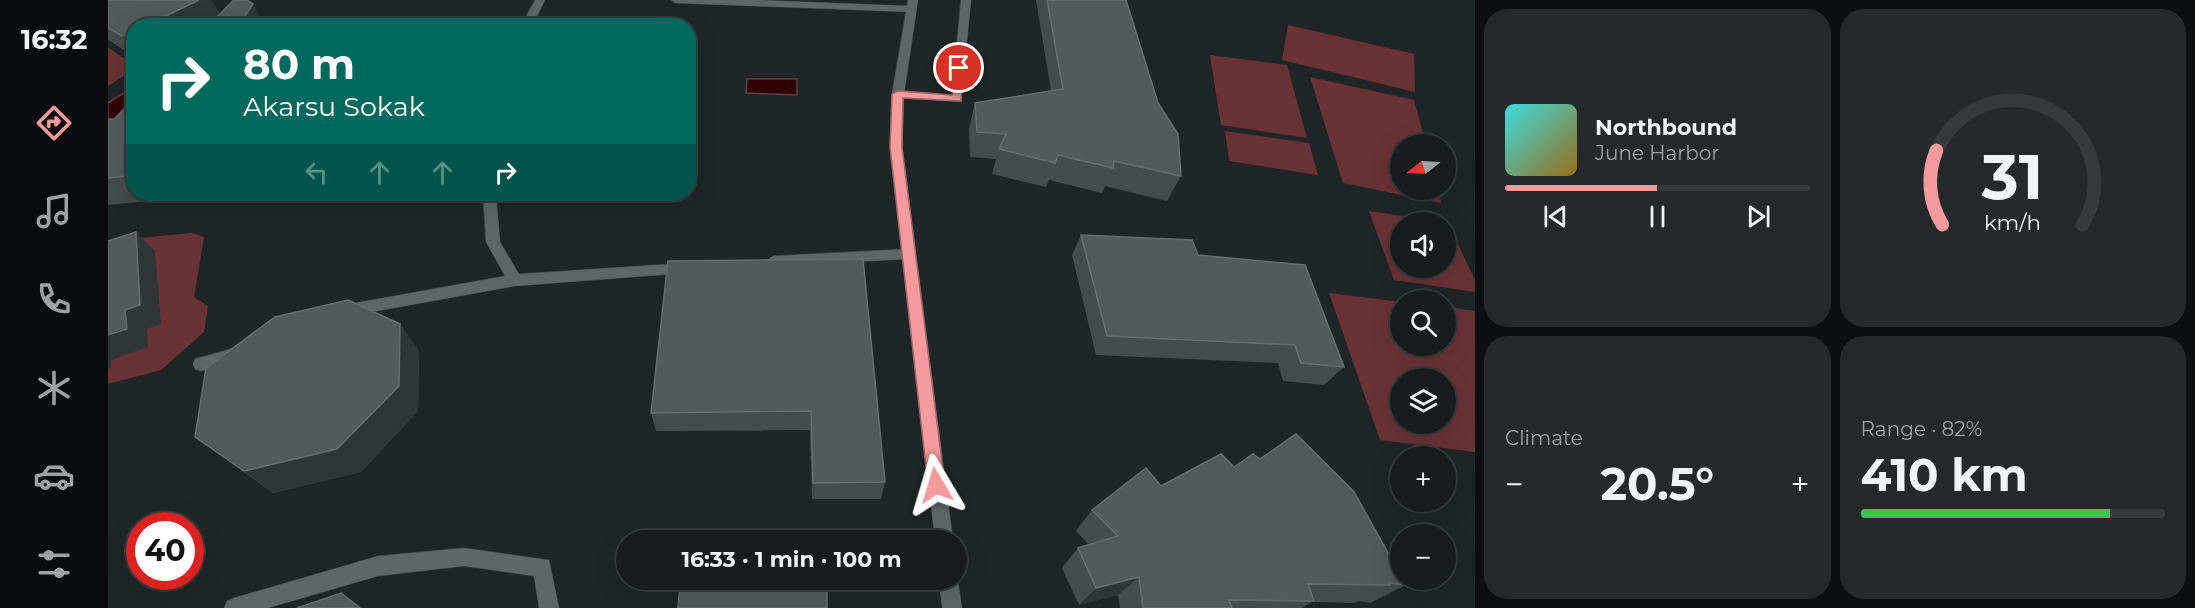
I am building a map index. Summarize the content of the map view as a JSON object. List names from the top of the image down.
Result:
{
  "north": "left",
  "page": {
    "tabs": "16:32",
    "turn": ["80 m", "Akarsu Sokak"],
    "song": ["Northbound", "June Harbor"],
    "map_buttons": ["+", "−"],
    "tile": [
      "Climate",
      ["Range · 82%", "410 km"]
    ],
    "heat": ["−", "20.5°", "+"],
    "limit": "40",
    "trip": "16:33 · 1 min · 100 m",
    "gauge": ["31", "km/h"]
  }
}
